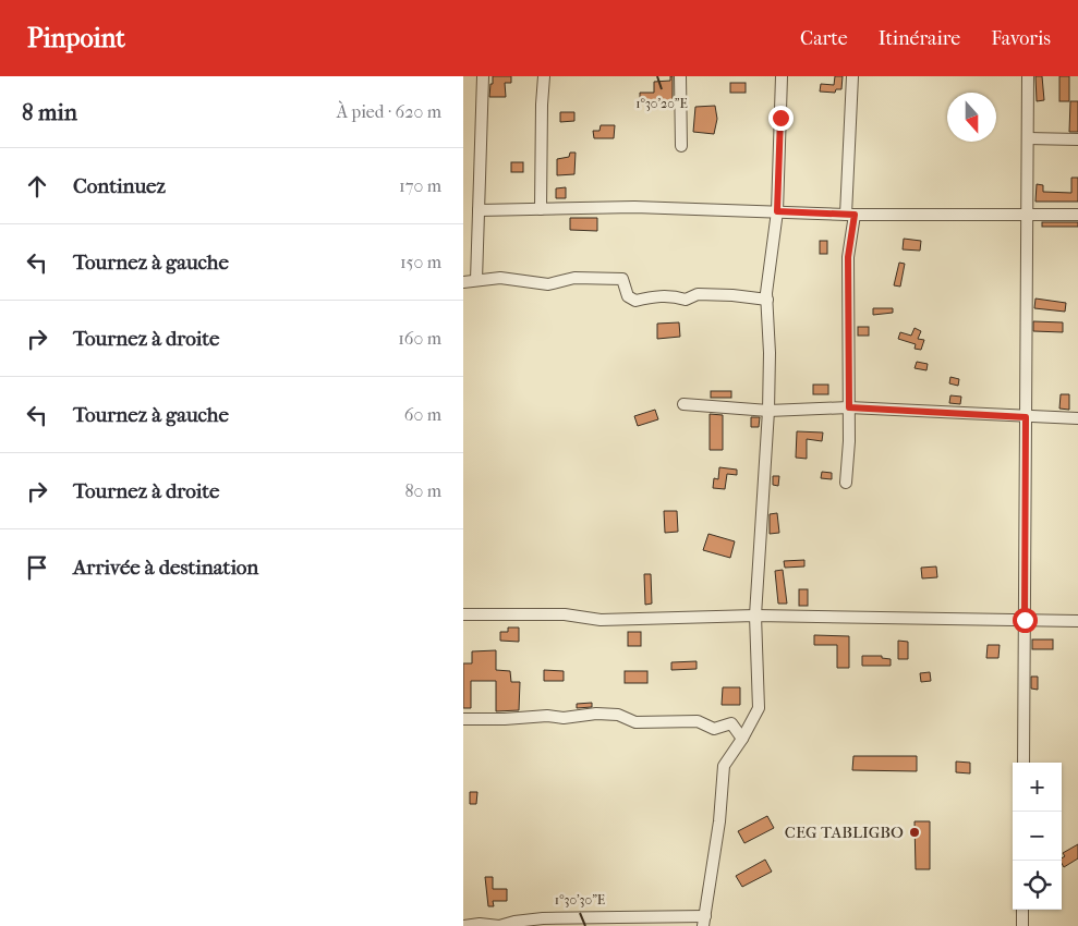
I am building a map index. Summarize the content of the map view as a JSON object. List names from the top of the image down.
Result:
{
  "places": ["CEG TABLIGBO"],
  "north": "bottom",
  "page": {
    "header": "Pinpoint",
    "nav": ["Carte", "Itinéraire", "Favoris"],
    "heading": ["8 min", "À pied · 620 m"],
    "list": [
      ["Continuez", "170 m"],
      ["Tournez à gauche", "150 m"],
      ["Tournez à droite", "160 m"],
      ["Tournez à gauche", "60 m"],
      ["Tournez à droite", "80 m"],
      "Arrivée à destination"
    ],
    "map_buttons": ["+", "−"]
  },
  "coordinates": ["1°30'20\"E", "1°30'30\"E"]
}
